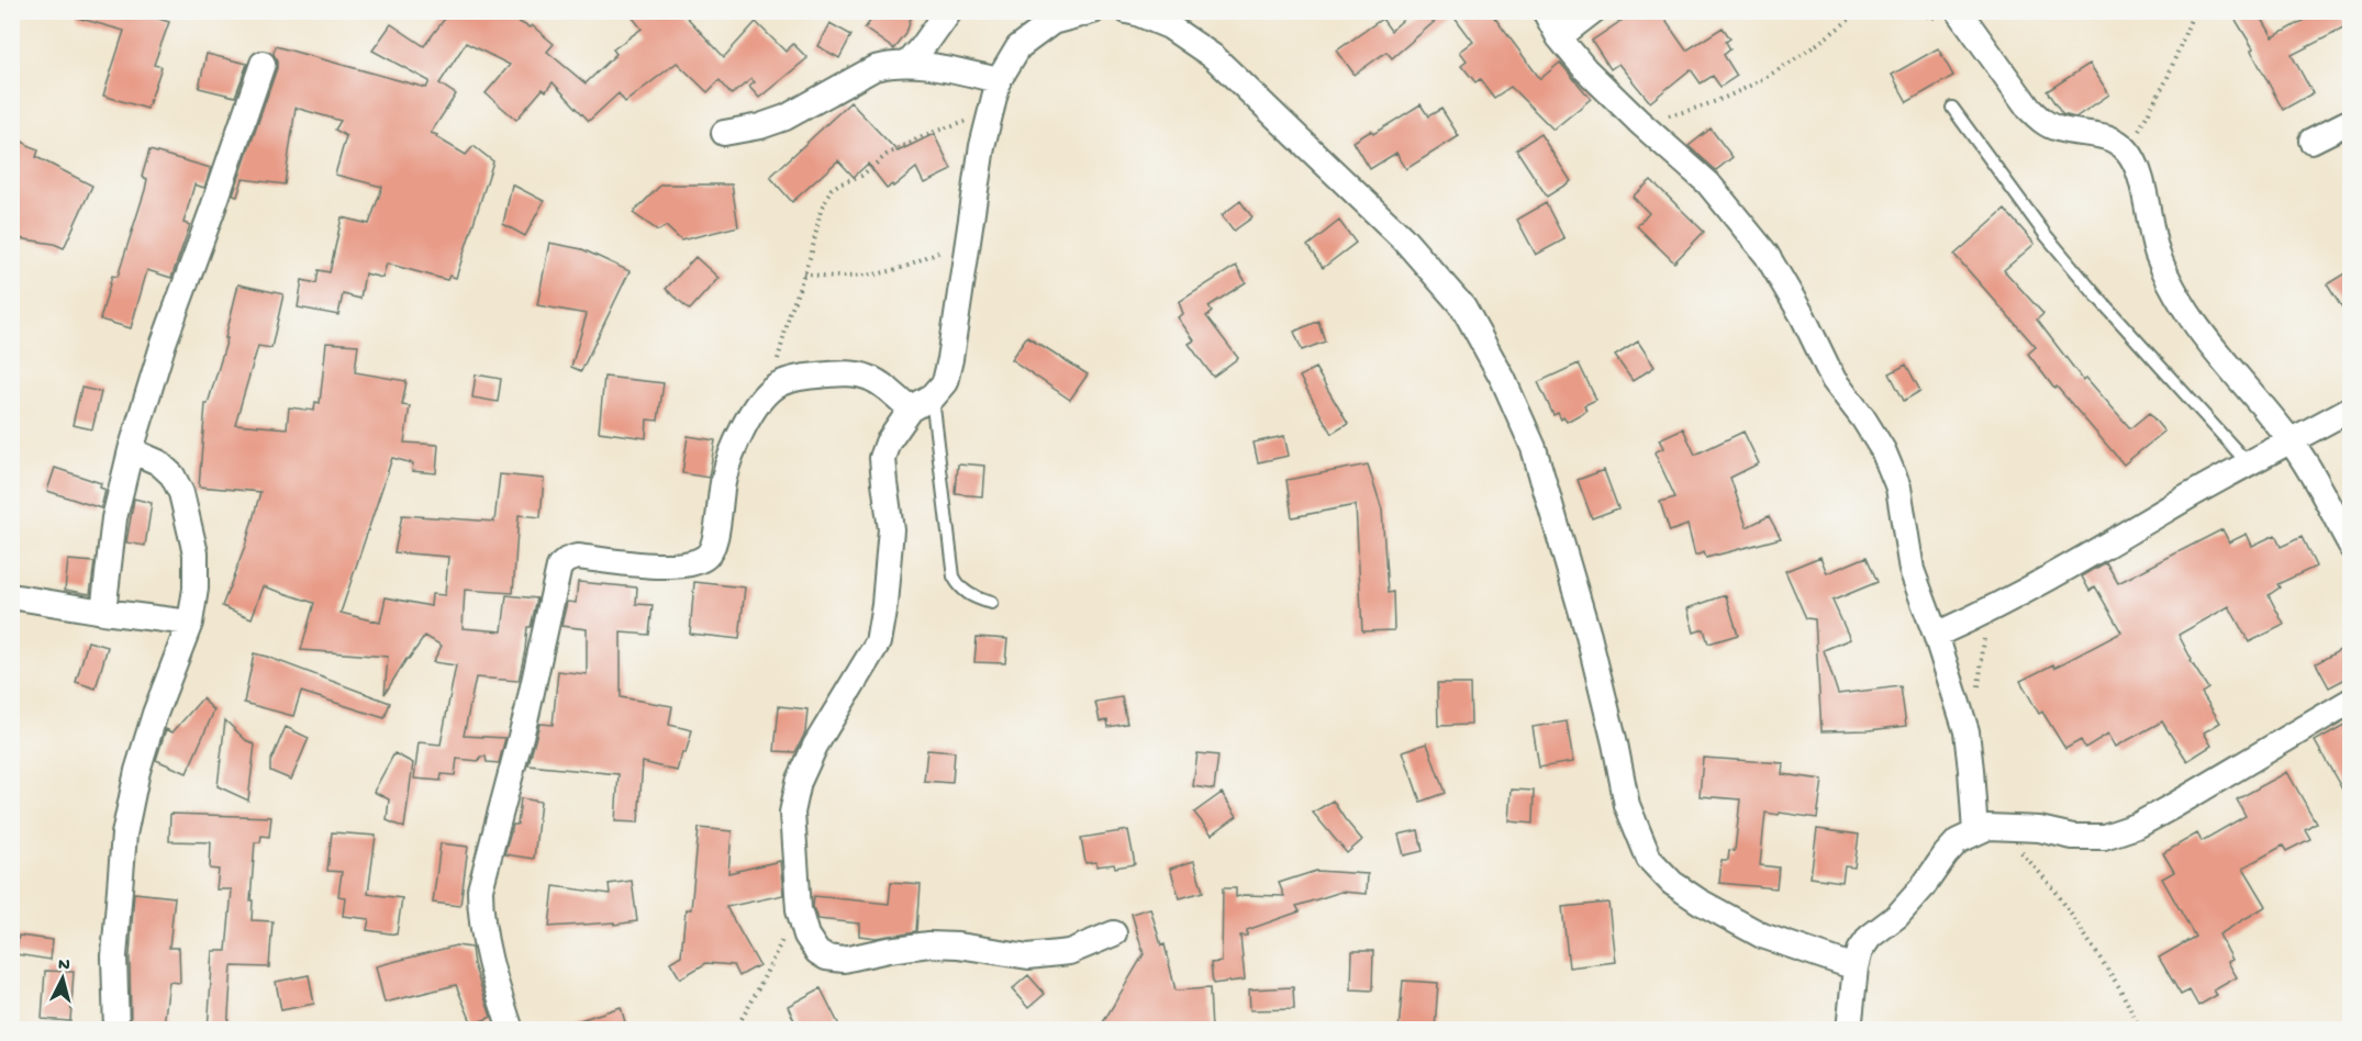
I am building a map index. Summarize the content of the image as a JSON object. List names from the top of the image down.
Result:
{
  "north": "top"
}
